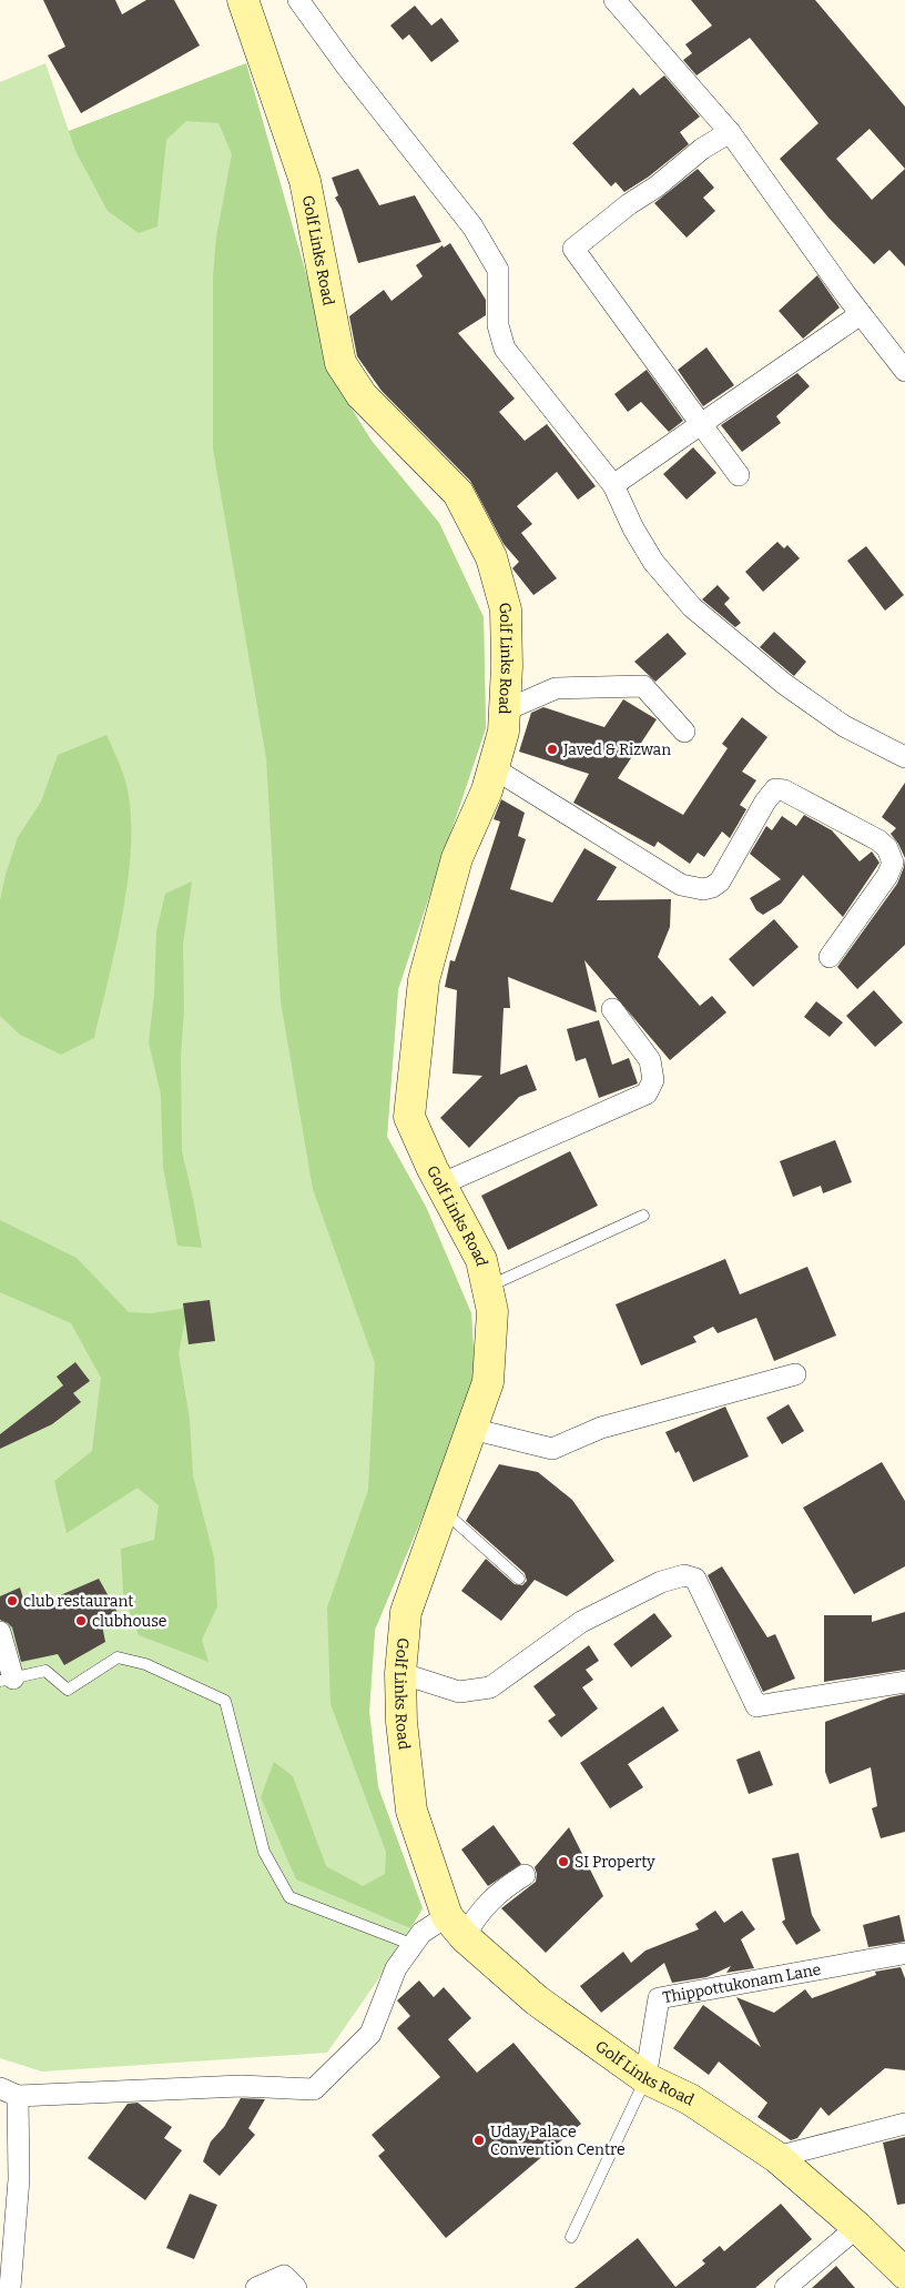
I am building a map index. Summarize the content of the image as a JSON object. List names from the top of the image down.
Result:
{
  "streets": {
    "street": ["Golf Links Road", "Thippottukonam Lane"]
  },
  "crossings": [
    ["Golf Links Road", "Thippottukonam Lane"]
  ],
  "places": [
    "Javed & Rizwan",
    "club restaurant",
    "clubhouse",
    "SI Property",
    "Uday Palace Convention Centre"
  ]
}
